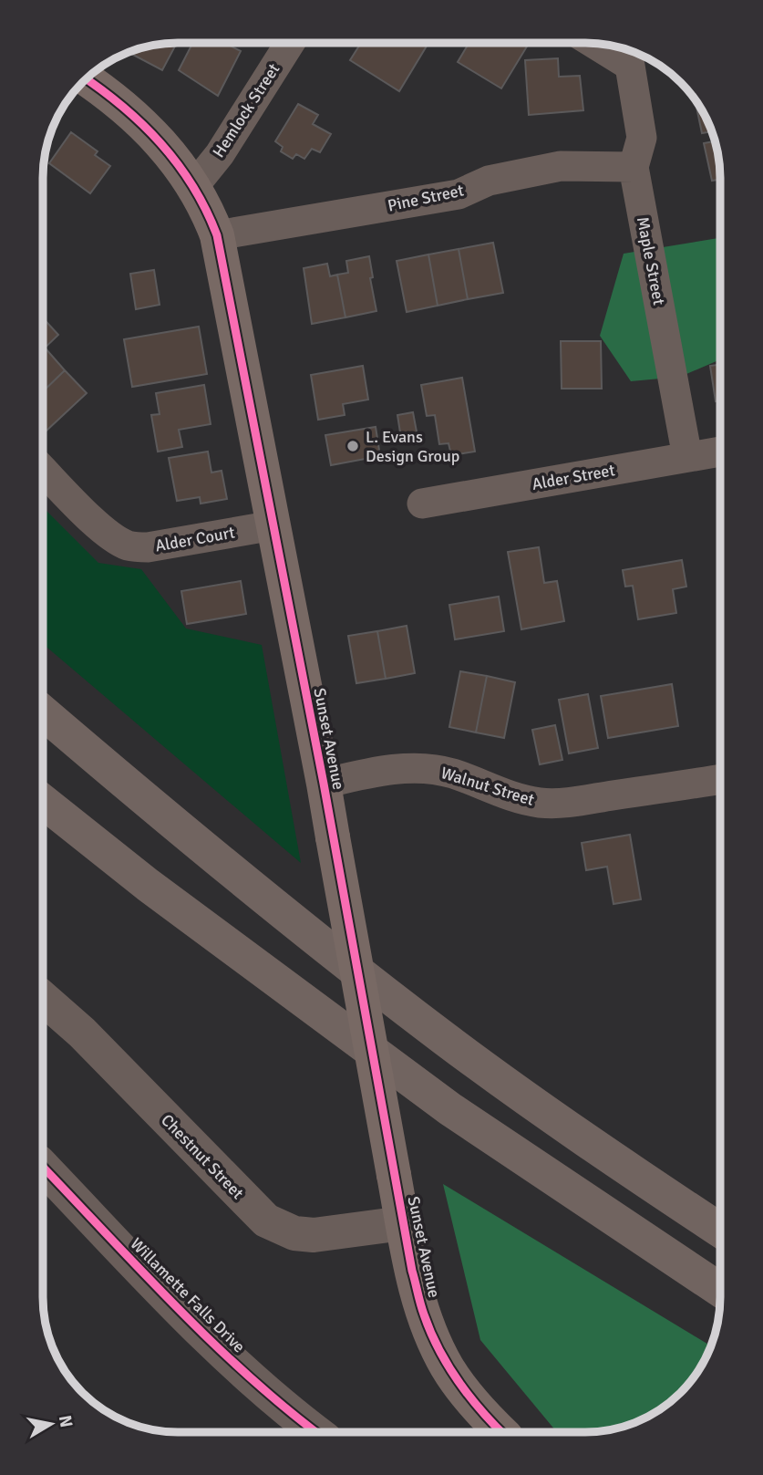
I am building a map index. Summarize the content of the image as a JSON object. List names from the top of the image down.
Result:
{
  "streets": {
    "main road": ["Sunset Avenue"],
    "street": [
      "Hemlock Street",
      "Pine Street",
      "Maple Street",
      "Alder Street",
      "Alder Court",
      "Walnut Street",
      "Chestnut Street",
      "Willamette Falls Drive"
    ]
  },
  "crossings": [
    ["Hemlock Street", "Sunset Avenue"],
    ["Pine Street", "Maple Street"],
    ["Pine Street", "Sunset Avenue"],
    ["Maple Street", "Alder Street"],
    ["Alder Court", "Sunset Avenue"],
    ["Sunset Avenue", "Walnut Street"],
    ["Sunset Avenue", "Chestnut Street"]
  ],
  "places": ["L. Evans Design Group"],
  "north": "right"
}
